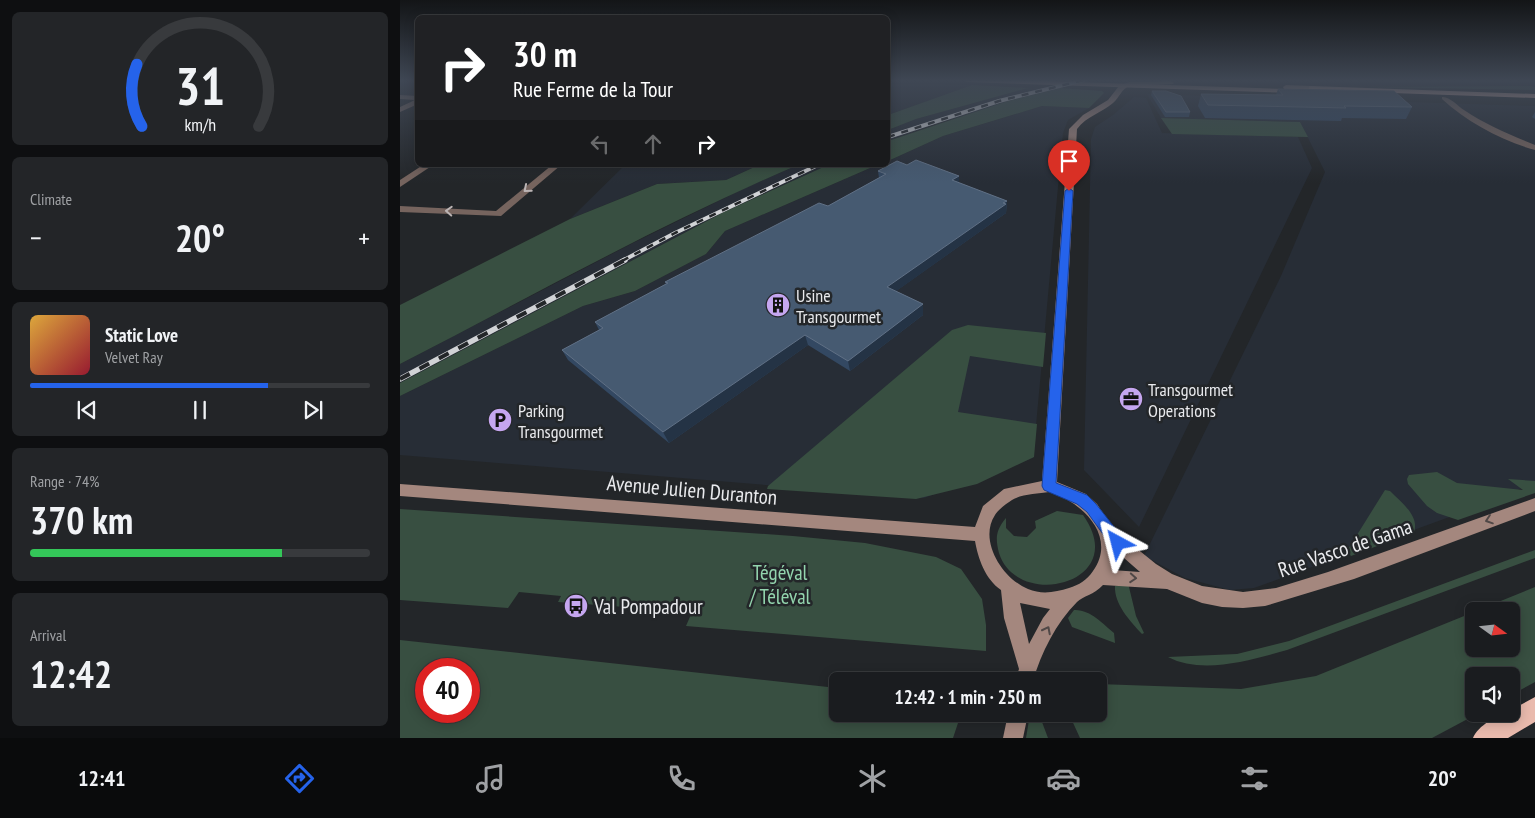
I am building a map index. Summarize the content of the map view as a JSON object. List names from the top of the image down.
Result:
{
  "streets": {
    "street": ["Avenue Julien Duranton", "Rue Vasco de Gama"]
  },
  "crossings": [
    ["Avenue Julien Duranton", "Rue Vasco de Gama"]
  ],
  "parks": ["Tégéval / Téléval"],
  "places": {
    "building": ["Usine Transgourmet"],
    "office": ["Transgourmet Operations"],
    "parking": ["Parking Transgourmet"],
    "bus stop": ["Val Pompadour"]
  },
  "north": "right",
  "page": {
    "turn": ["30 m", "Rue Ferme de la Tour"],
    "tile": [
      "Climate",
      ["Range · 74%", "370 km"],
      ["Arrival", "12:42"]
    ],
    "heat": ["−", "20°", "+"],
    "song": ["Static Love", "Velvet Ray"],
    "limit": "40",
    "trip": "12:42 · 1 min · 250 m",
    "tabs": ["12:41", "20°"],
    "gauge": ["31", "km/h"]
  }
}
